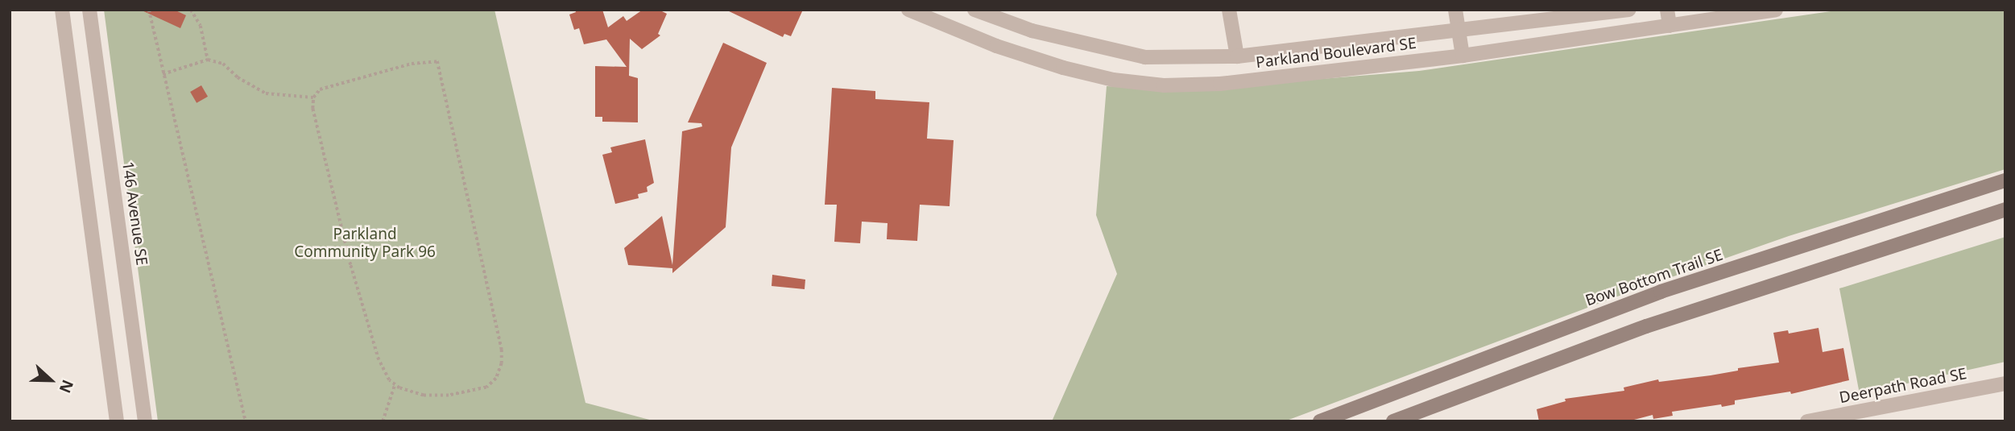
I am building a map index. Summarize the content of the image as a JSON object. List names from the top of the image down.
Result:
{
  "streets": {
    "main road": ["Bow Bottom Trail SE"],
    "street": ["Parkland Boulevard SE", "146 Avenue SE", "Deerpath Road SE"]
  },
  "parks": ["Parkland Community Park 96"],
  "north": "right"
}
